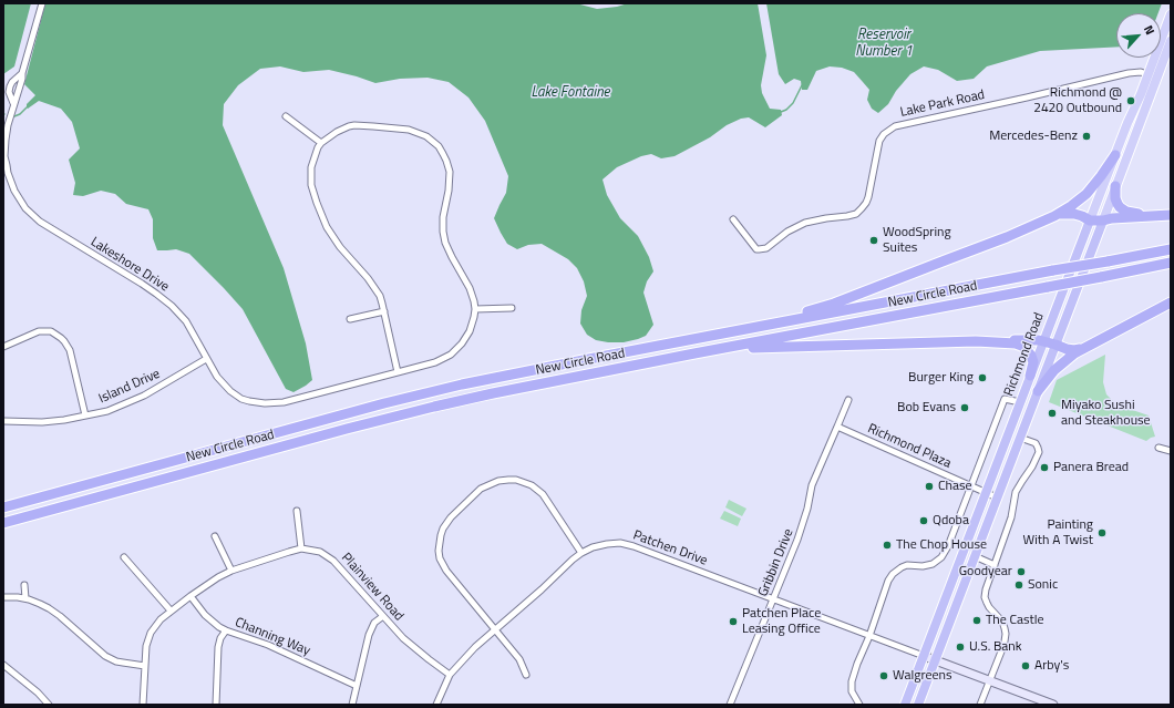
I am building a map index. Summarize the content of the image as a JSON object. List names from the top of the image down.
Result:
{
  "streets": {
    "highway": ["New Circle Road", "Richmond Road"],
    "street": [
      "Lake Park Road",
      "Lakeshore Drive",
      "Island Drive",
      "Richmond Plaza",
      "Patchen Drive",
      "Gribbin Drive",
      "Plainview Road",
      "Channing Way"
    ]
  },
  "crossings": [
    ["Lake Park Road", "Richmond Road"],
    ["Lakeshore Drive", "Island Drive"],
    ["Richmond Road", "Richmond Plaza"],
    ["Richmond Road", "Patchen Drive"],
    ["Richmond Plaza", "Gribbin Drive"],
    ["Patchen Drive", "Gribbin Drive"],
    ["Patchen Drive", "Plainview Road"],
    ["Plainview Road", "Channing Way"]
  ],
  "water": ["Reservoir Number 1", "Lake Fontaine"],
  "places": [
    "Richmond @ 2420 Outbound",
    "Mercedes-Benz",
    "WoodSpring Suites",
    "Burger King",
    "Bob Evans",
    "Miyako Sushi and Steakhouse",
    "Panera Bread",
    "Chase",
    "Qdoba",
    "Painting With A Twist",
    "The Chop House",
    "Goodyear",
    "Sonic",
    "The Castle",
    "Patchen Place Leasing Office",
    "U.S. Bank",
    "Arby's",
    "Walgreens"
  ],
  "north": "top right"
}
